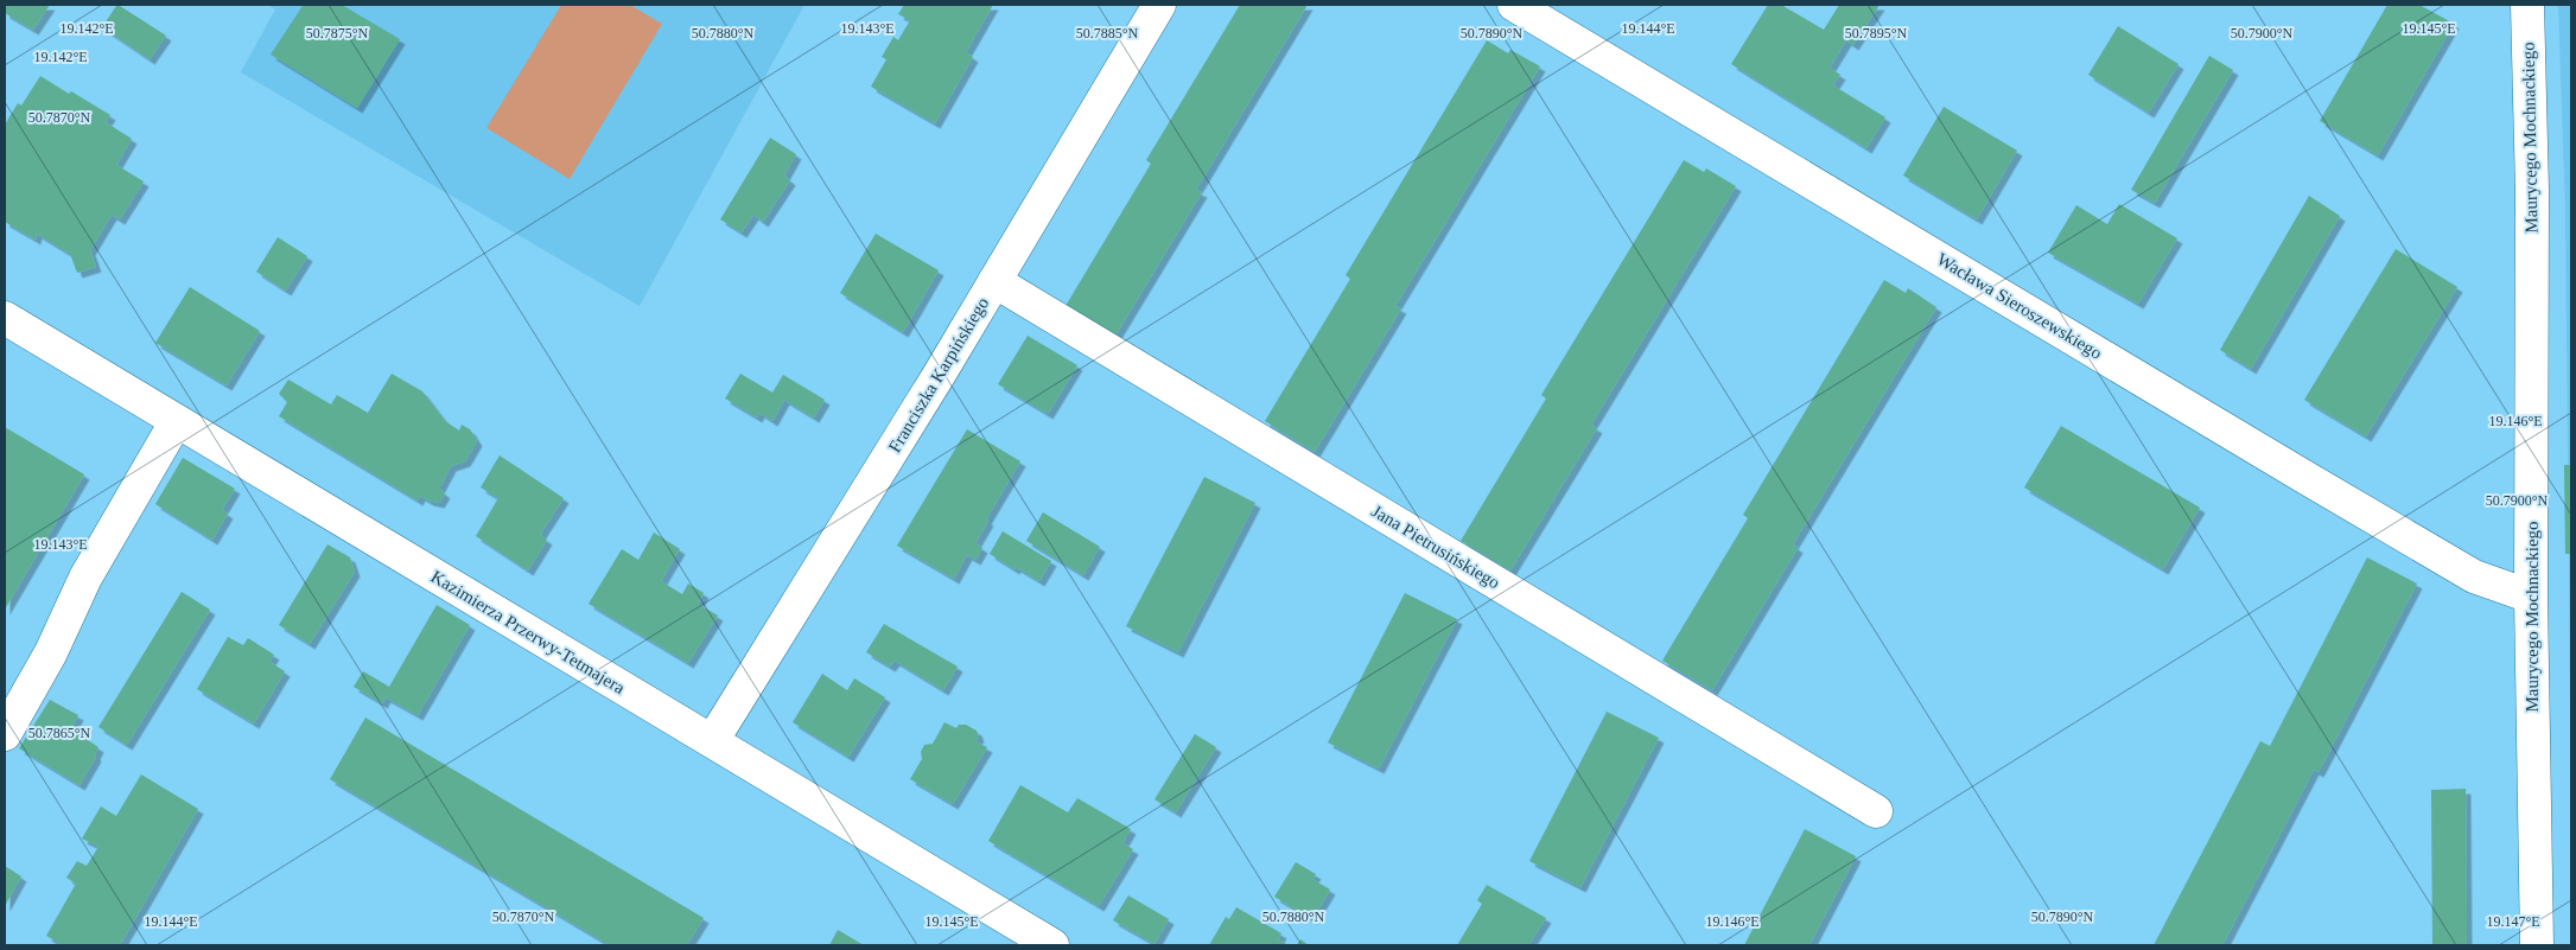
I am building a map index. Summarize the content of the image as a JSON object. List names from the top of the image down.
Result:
{
  "streets": {
    "street": [
      "Maurycego Mochnackiego",
      "Wacława Sieroszewskiego",
      "Franciszka Karpińskiego",
      "Jana Pietrusińskiego",
      "Kazimierza Przerwy-Tetmajera"
    ]
  },
  "crossings": [
    ["Maurycego Mochnackiego", "Wacława Sieroszewskiego"],
    ["Franciszka Karpińskiego", "Jana Pietrusińskiego"],
    ["Franciszka Karpińskiego", "Kazimierza Przerwy-Tetmajera"]
  ],
  "coordinates": [
    "19.142°E",
    "19.145°E",
    "19.143°E",
    "19.144°E",
    "50.7875°N",
    "50.7880°N",
    "50.7885°N",
    "50.7890°N",
    "50.7895°N",
    "50.7900°N",
    "50.7870°N",
    "19.146°E",
    "50.7865°N",
    "19.147°E"
  ]
}
